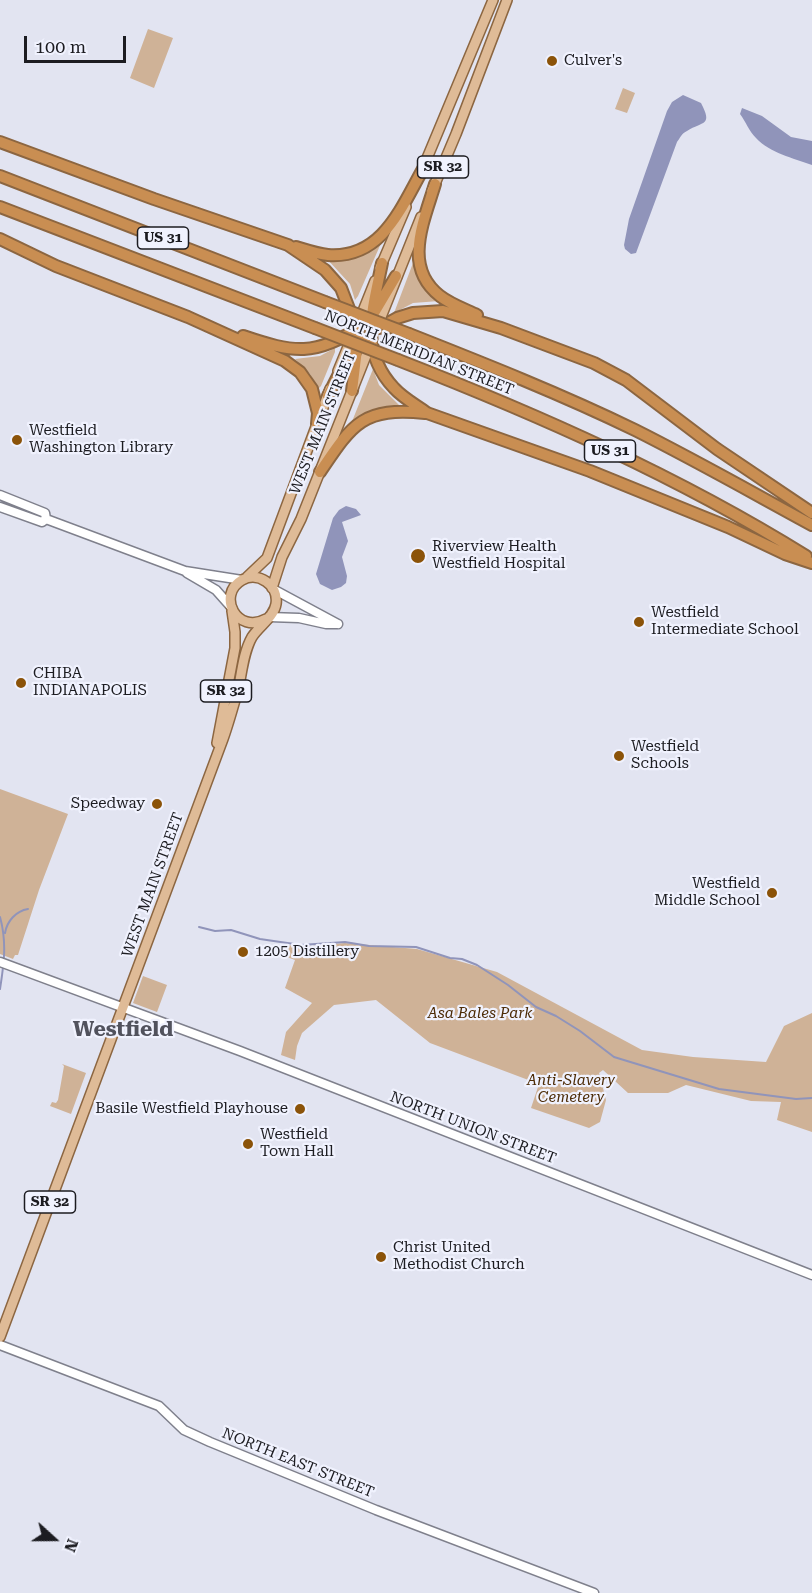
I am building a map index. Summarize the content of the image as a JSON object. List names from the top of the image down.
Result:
{
  "streets": {
    "highway": ["US 31", "NORTH MERIDIAN STREET"],
    "main road": ["SR 32", "WEST MAIN STREET"],
    "street": ["NORTH UNION STREET", "NORTH EAST STREET"]
  },
  "crossings": [
    ["SR 32", "WEST MAIN STREET"],
    ["SR 32", "NORTH UNION STREET"],
    ["WEST MAIN STREET", "NORTH UNION STREET"]
  ],
  "districts": ["Westfield"],
  "parks": ["Asa Bales Park", "Anti-Slavery Cemetery"],
  "places": [
    "Culver's",
    "Westfield Washington Library",
    "Riverview Health Westfield Hospital",
    "Westfield Intermediate School",
    "CHIBA INDIANAPOLIS",
    "Westfield Schools",
    "Speedway",
    "Westfield Middle School",
    "1205 Distillery",
    "Basile Westfield Playhouse",
    "Westfield Town Hall",
    "Christ United Methodist Church"
  ],
  "scale_bar": "100 m",
  "north": "right"
}
